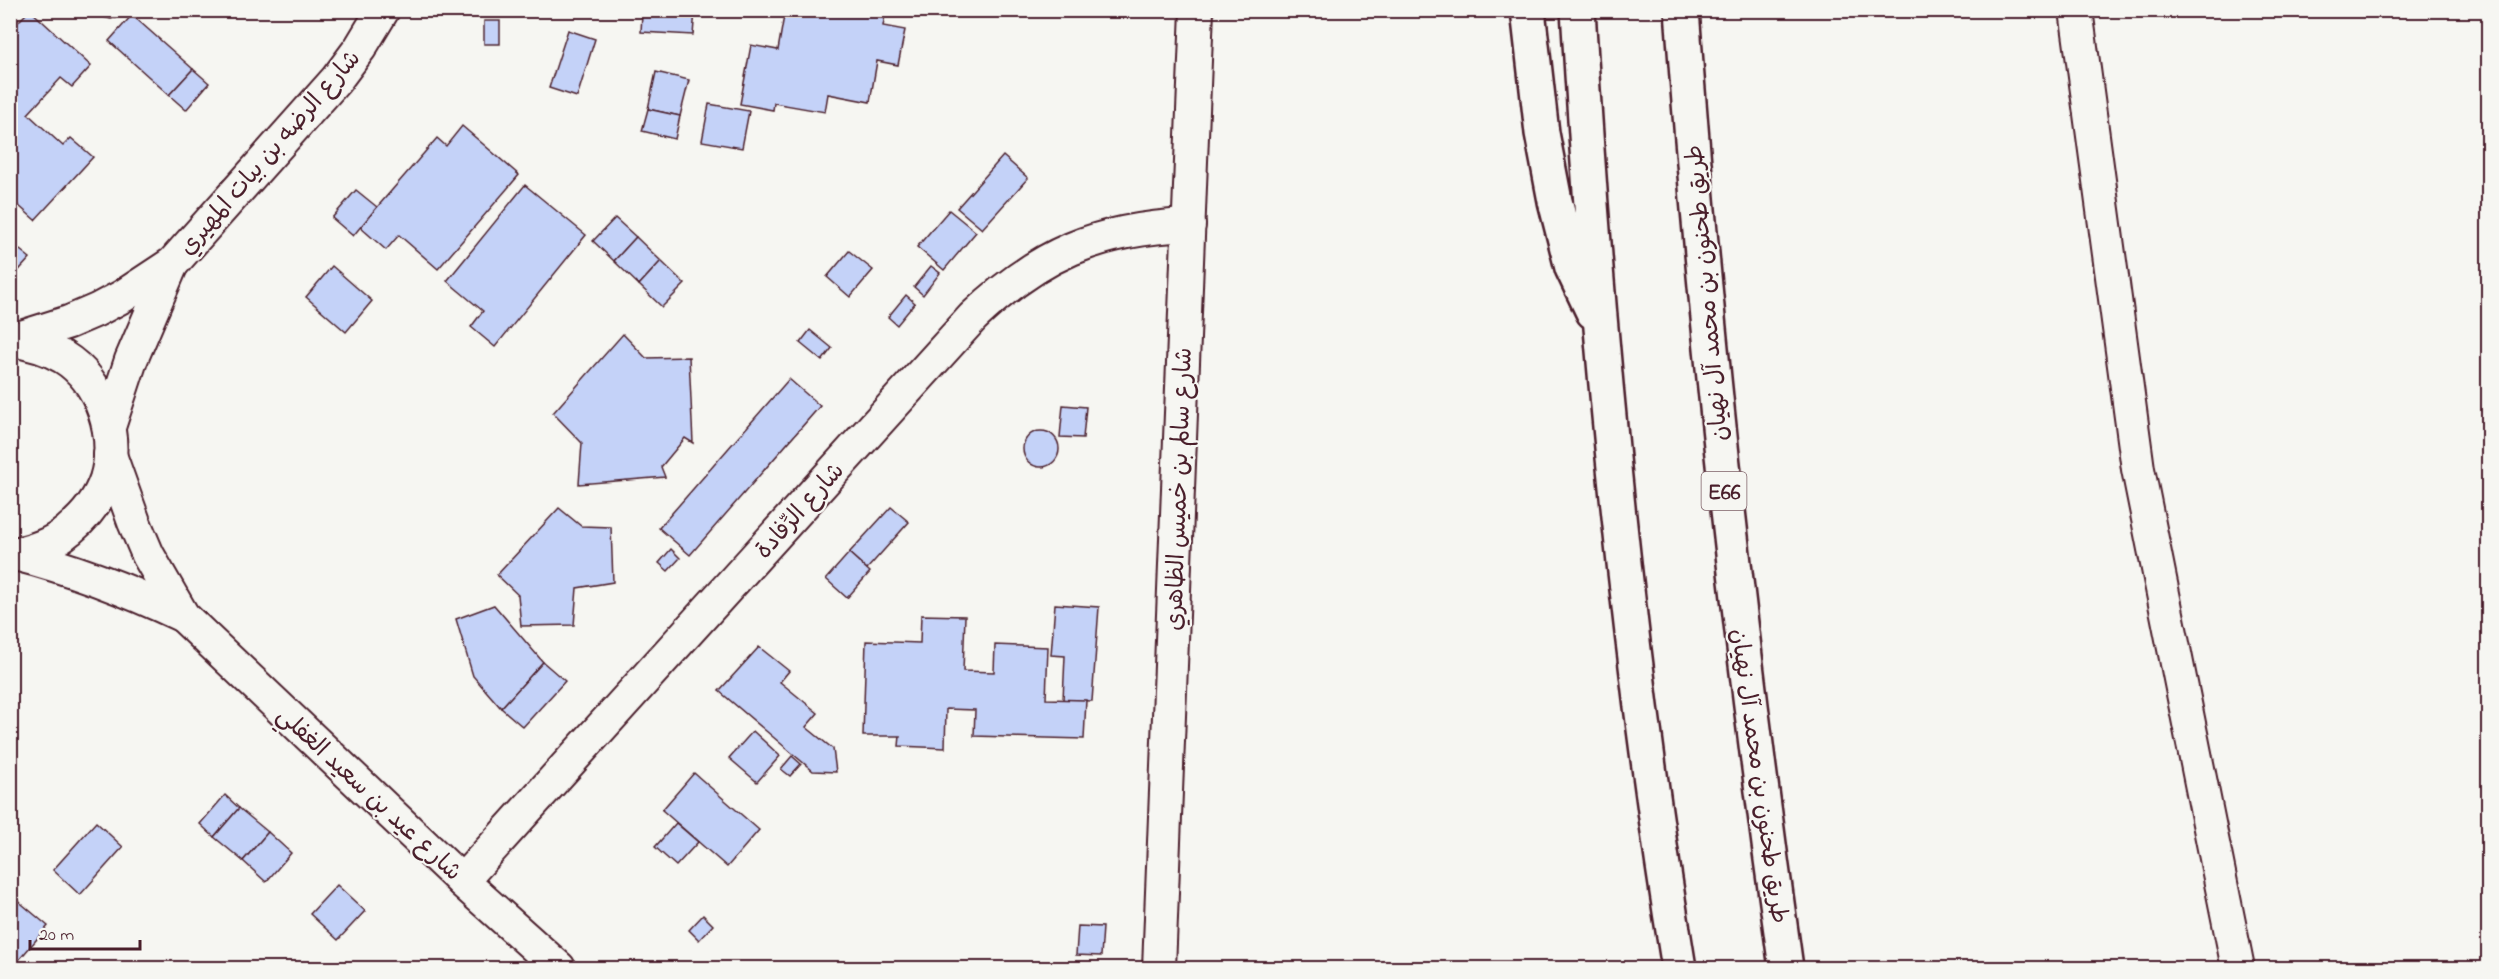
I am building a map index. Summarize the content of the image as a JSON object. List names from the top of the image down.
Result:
{
  "streets": {
    "highway": ["طريق طحنون بن محمد آل نهيان", "E66"],
    "street": [
      "شارع الرضه بن بيات المهيري",
      "شارع سالم بن خميس الظاهري",
      "شارع الرِّفادة",
      "شارع عيد بن سعيد الغفلي"
    ]
  },
  "crossings": [
    ["شارع الرضه بن بيات المهيري", "شارع عيد بن سعيد الغفلي"],
    ["شارع سالم بن خميس الظاهري", "شارع الرِّفادة"],
    ["شارع الرِّفادة", "شارع عيد بن سعيد الغفلي"]
  ],
  "scale_bar": "20 m"
}
